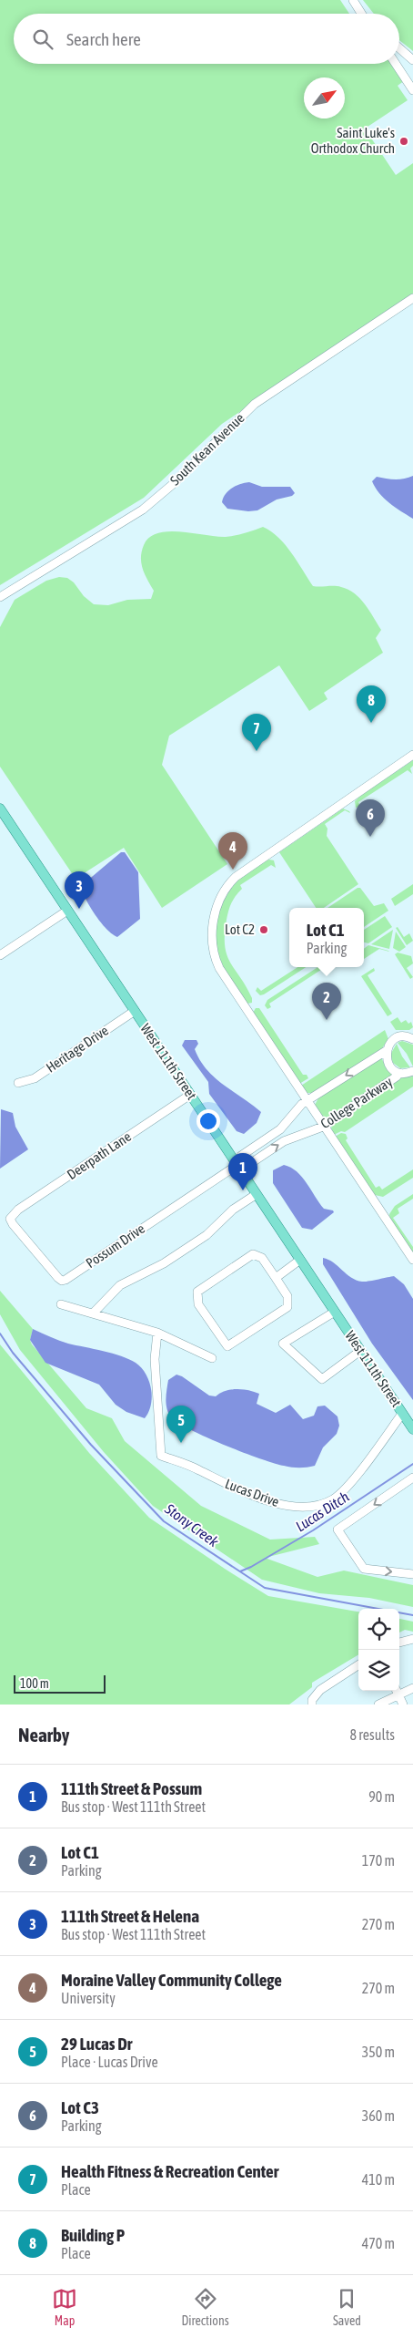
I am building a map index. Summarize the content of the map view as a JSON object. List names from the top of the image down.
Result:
{
  "streets": {
    "main road": ["West 111th Street"],
    "street": [
      "South Kean Avenue",
      "Heritage Drive",
      "College Parkway",
      "Deerpath Lane",
      "Possum Drive",
      "Lucas Drive"
    ]
  },
  "crossings": [
    ["Heritage Drive", "West 111th Street"],
    ["West 111th Street", "College Parkway"],
    ["West 111th Street", "Deerpath Lane"],
    ["West 111th Street", "Possum Drive"],
    ["West 111th Street", "Lucas Drive"],
    ["College Parkway", "Possum Drive"],
    ["Deerpath Lane", "Possum Drive"]
  ],
  "water": ["Lucas Ditch", "Stony Creek"],
  "places": ["Saint Luke's Orthodox Church", "Lot C2"],
  "scale_bar": "100 m",
  "north": "top right",
  "page": {
    "search": "Search here",
    "pins": [
      "8",
      "7",
      "6",
      "4",
      "3",
      "2",
      "1",
      "5"
    ],
    "popup": ["Lot C1", "Parking"],
    "scale": "100 m",
    "heading": ["Nearby", "8 results"],
    "list": [
      {
        "mark": "1",
        "name": "111th Street & Possum",
        "note": "Bus stop · West 111th Street",
        "value": "90 m"
      },
      {
        "mark": "2",
        "name": "Lot C1",
        "note": "Parking",
        "value": "170 m"
      },
      {
        "mark": "3",
        "name": "111th Street & Helena",
        "note": "Bus stop · West 111th Street",
        "value": "270 m"
      },
      {
        "mark": "4",
        "name": "Moraine Valley Community College",
        "note": "University",
        "value": "270 m"
      },
      {
        "mark": "5",
        "name": "29 Lucas Dr",
        "note": "Place · Lucas Drive",
        "value": "350 m"
      },
      {
        "mark": "6",
        "name": "Lot C3",
        "note": "Parking",
        "value": "360 m"
      },
      {
        "mark": "7",
        "name": "Health Fitness & Recreation Center",
        "note": "Place",
        "value": "410 m"
      },
      {
        "mark": "8",
        "name": "Building P",
        "note": "Place",
        "value": "470 m"
      }
    ],
    "nav": ["Map", "Directions", "Saved"]
  }
}
